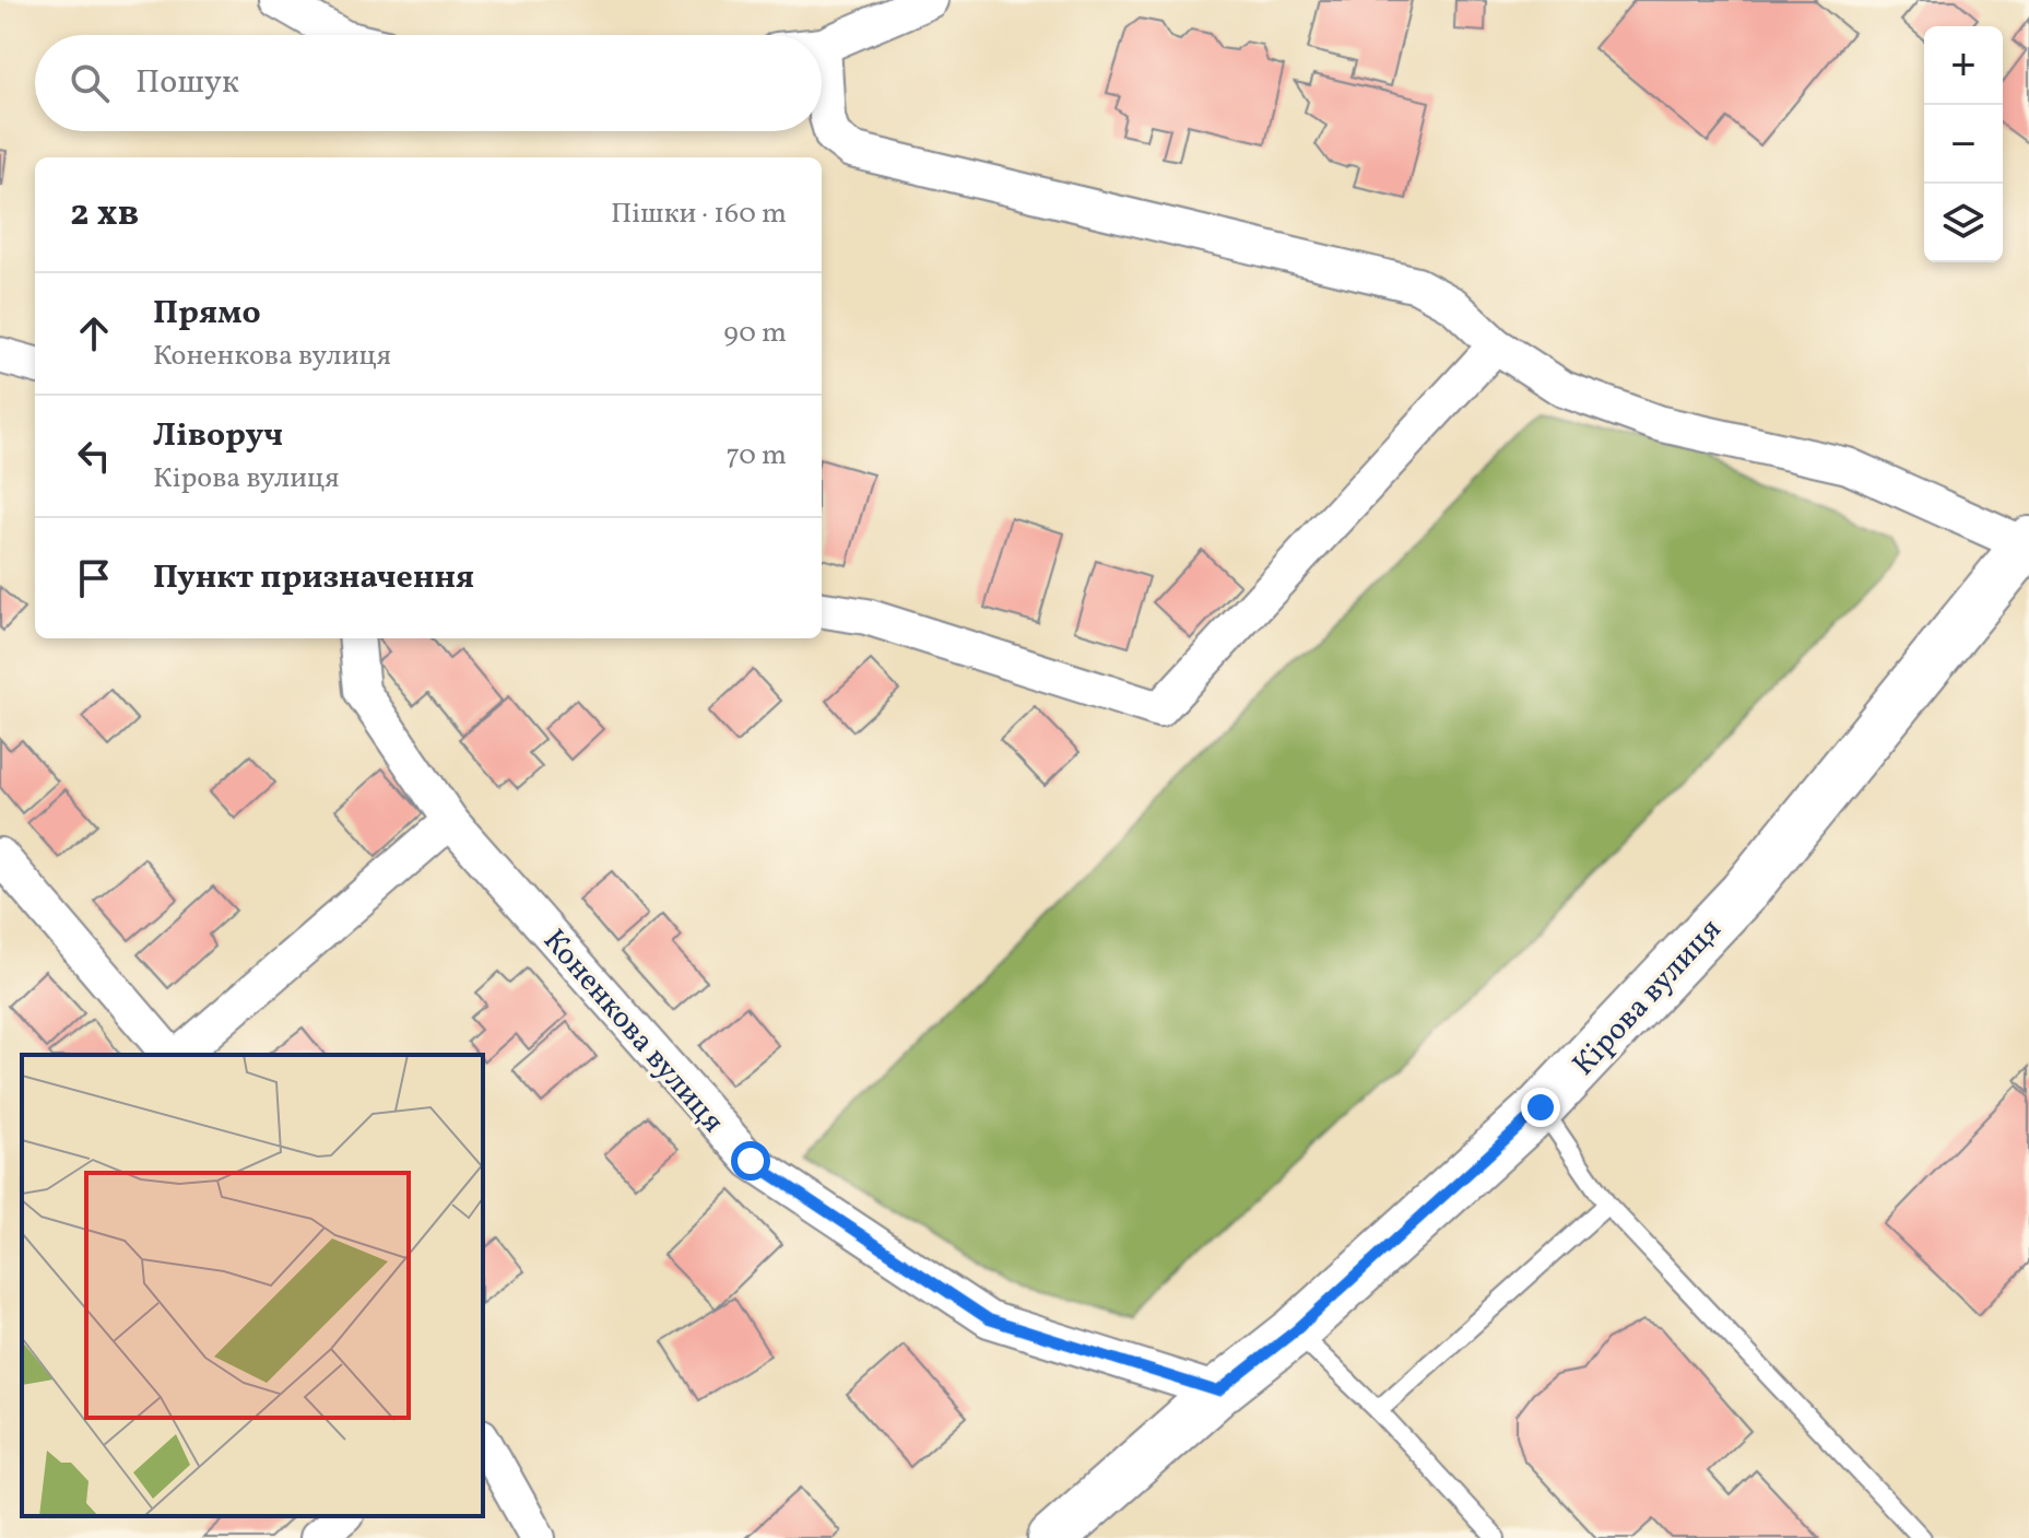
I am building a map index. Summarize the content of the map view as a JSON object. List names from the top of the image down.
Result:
{
  "streets": {
    "main road": ["Кірова вулиця"],
    "street": ["Коненкова вулиця"]
  },
  "crossings": [
    ["Кірова вулиця", "Коненкова вулиця"]
  ],
  "page": {
    "map_buttons": ["+", "−"],
    "search": "Пошук",
    "heading": ["2 хв", "Пішки · 160 m"],
    "list": [
      ["Прямо", "Коненкова вулиця", "90 m"],
      ["Ліворуч", "Кірова вулиця", "70 m"],
      "Пункт призначення"
    ]
  }
}
